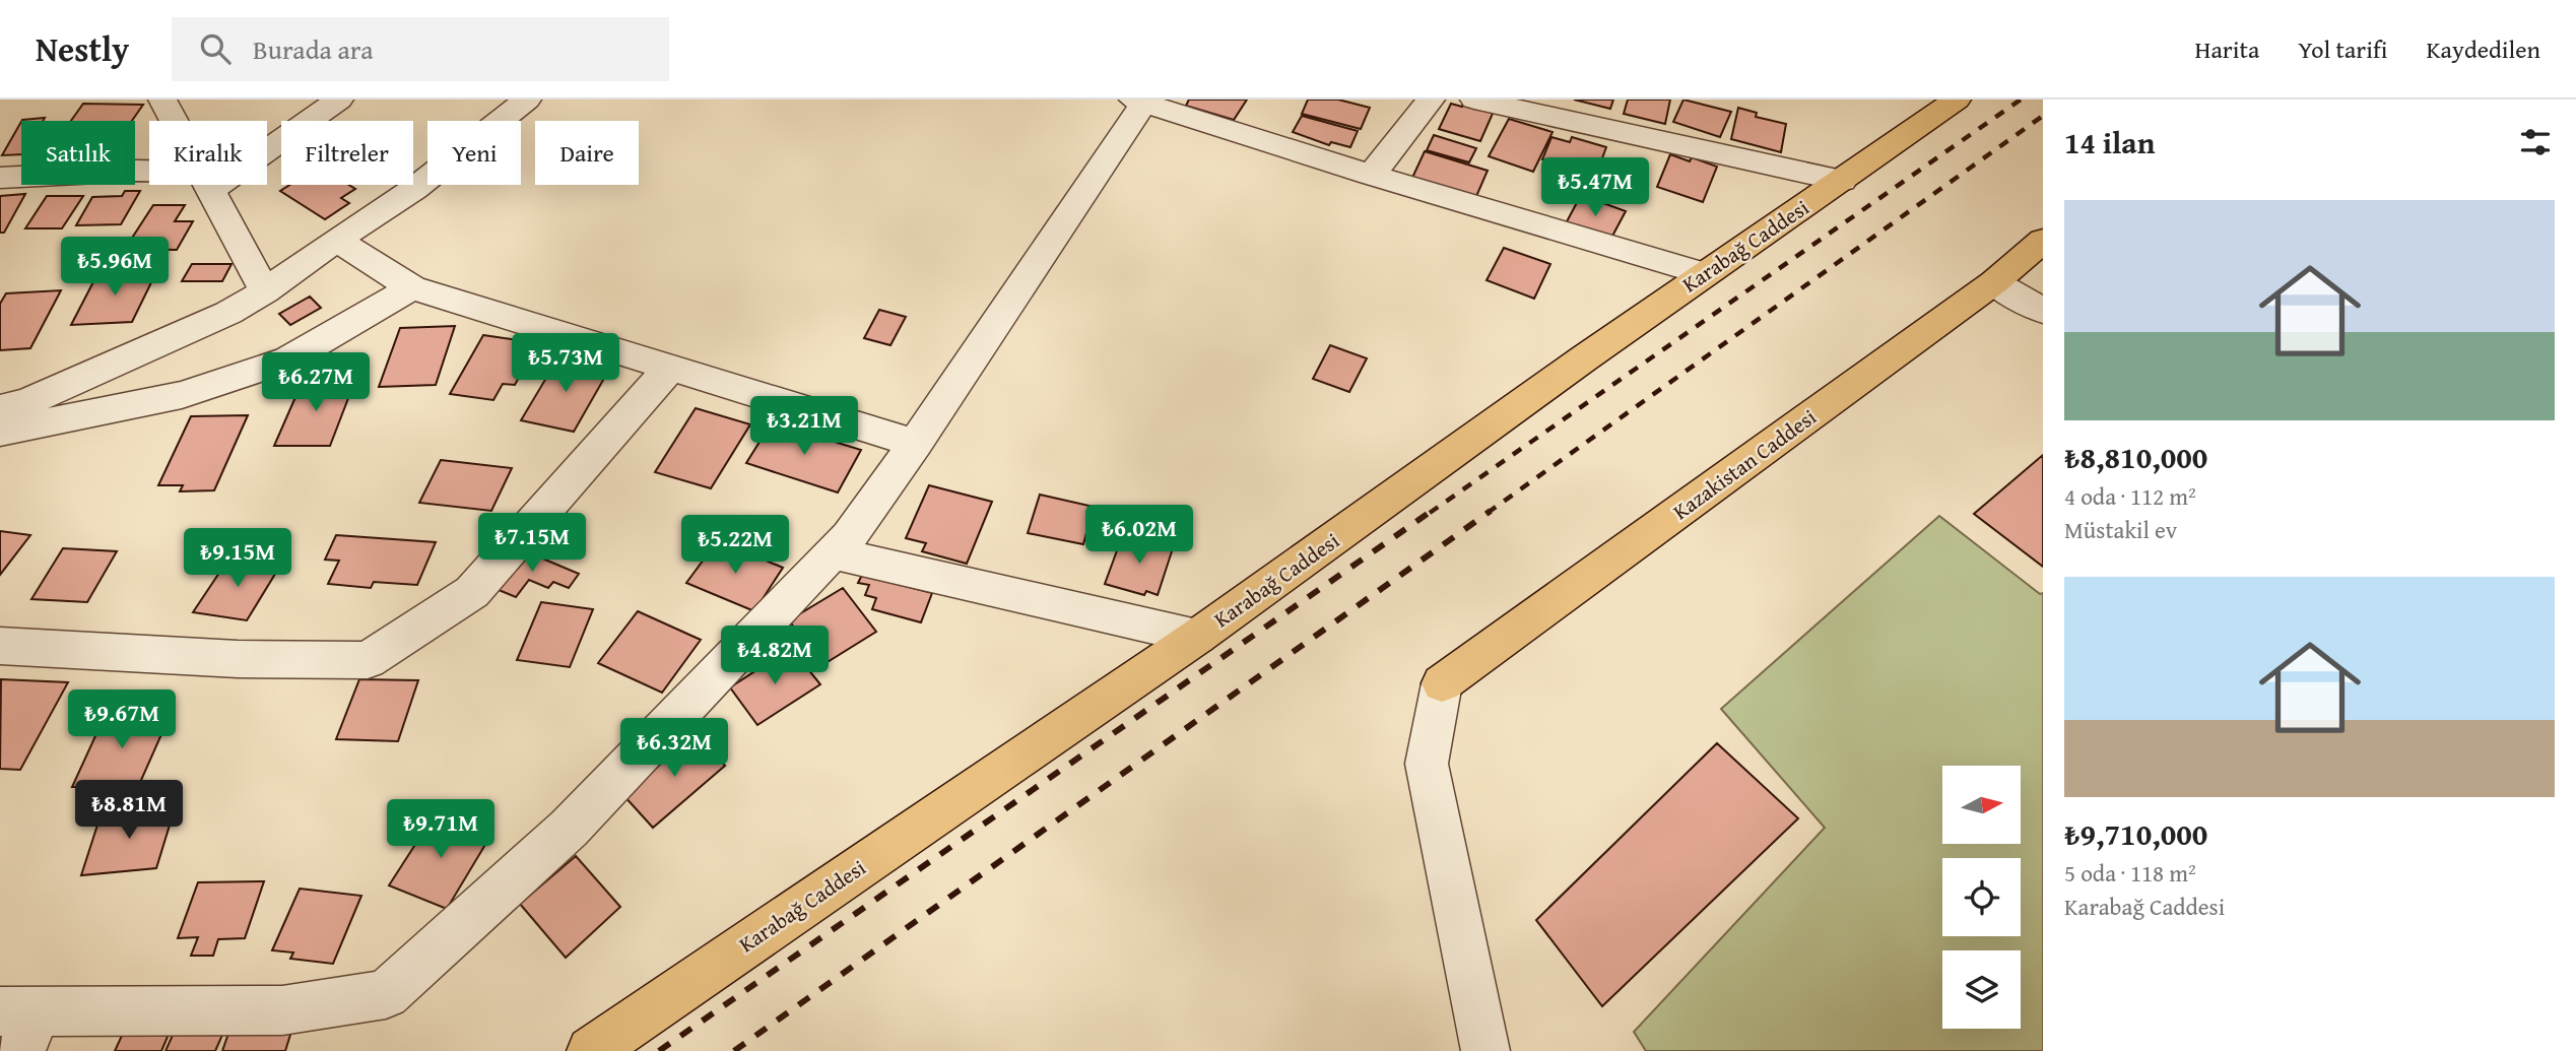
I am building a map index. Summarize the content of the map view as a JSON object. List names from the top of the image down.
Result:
{
  "streets": {
    "main road": ["Karabağ Caddesi", "Kazakistan Caddesi"]
  },
  "north": "right",
  "page": {
    "header": "Nestly",
    "search": "Burada ara",
    "nav": ["Harita", "Yol tarifi", "Kaydedilen"],
    "heading": "14 ilan",
    "chip": [
      "Satılık",
      "Kiralık",
      "Filtreler",
      "Yeni",
      "Daire"
    ],
    "price": [
      "₺5.47M",
      "₺5.96M",
      "₺5.73M",
      "₺6.27M",
      "₺3.21M",
      "₺6.02M",
      "₺7.15M",
      "₺5.22M",
      "₺9.15M",
      "₺4.82M",
      "₺9.67M",
      "₺6.32M",
      "₺8.81M",
      "₺9.71M"
    ],
    "list": [
      {
        "name": "₺8,810,000",
        "note": "4 oda · 112 m² · Müstakil ev"
      },
      {
        "name": "₺9,710,000",
        "note": "5 oda · 118 m² · Karabağ Caddesi"
      }
    ]
  }
}
